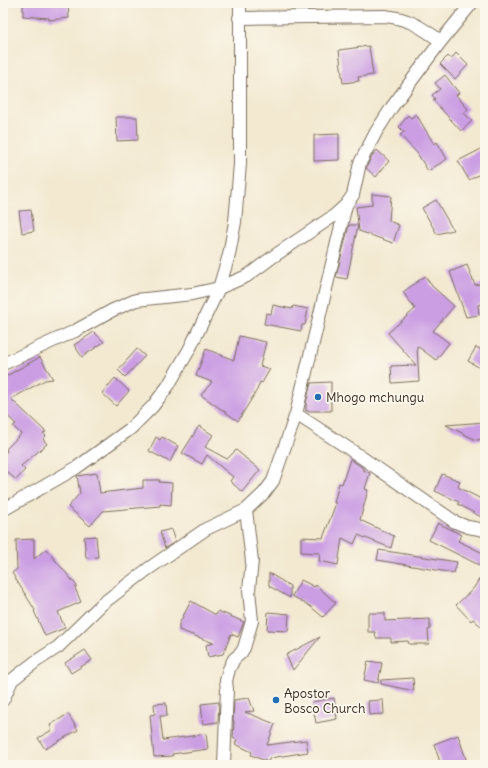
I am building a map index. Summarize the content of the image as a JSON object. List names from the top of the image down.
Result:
{
  "places": ["Mhogo mchungu", "Apostor Bosco Church"]
}
